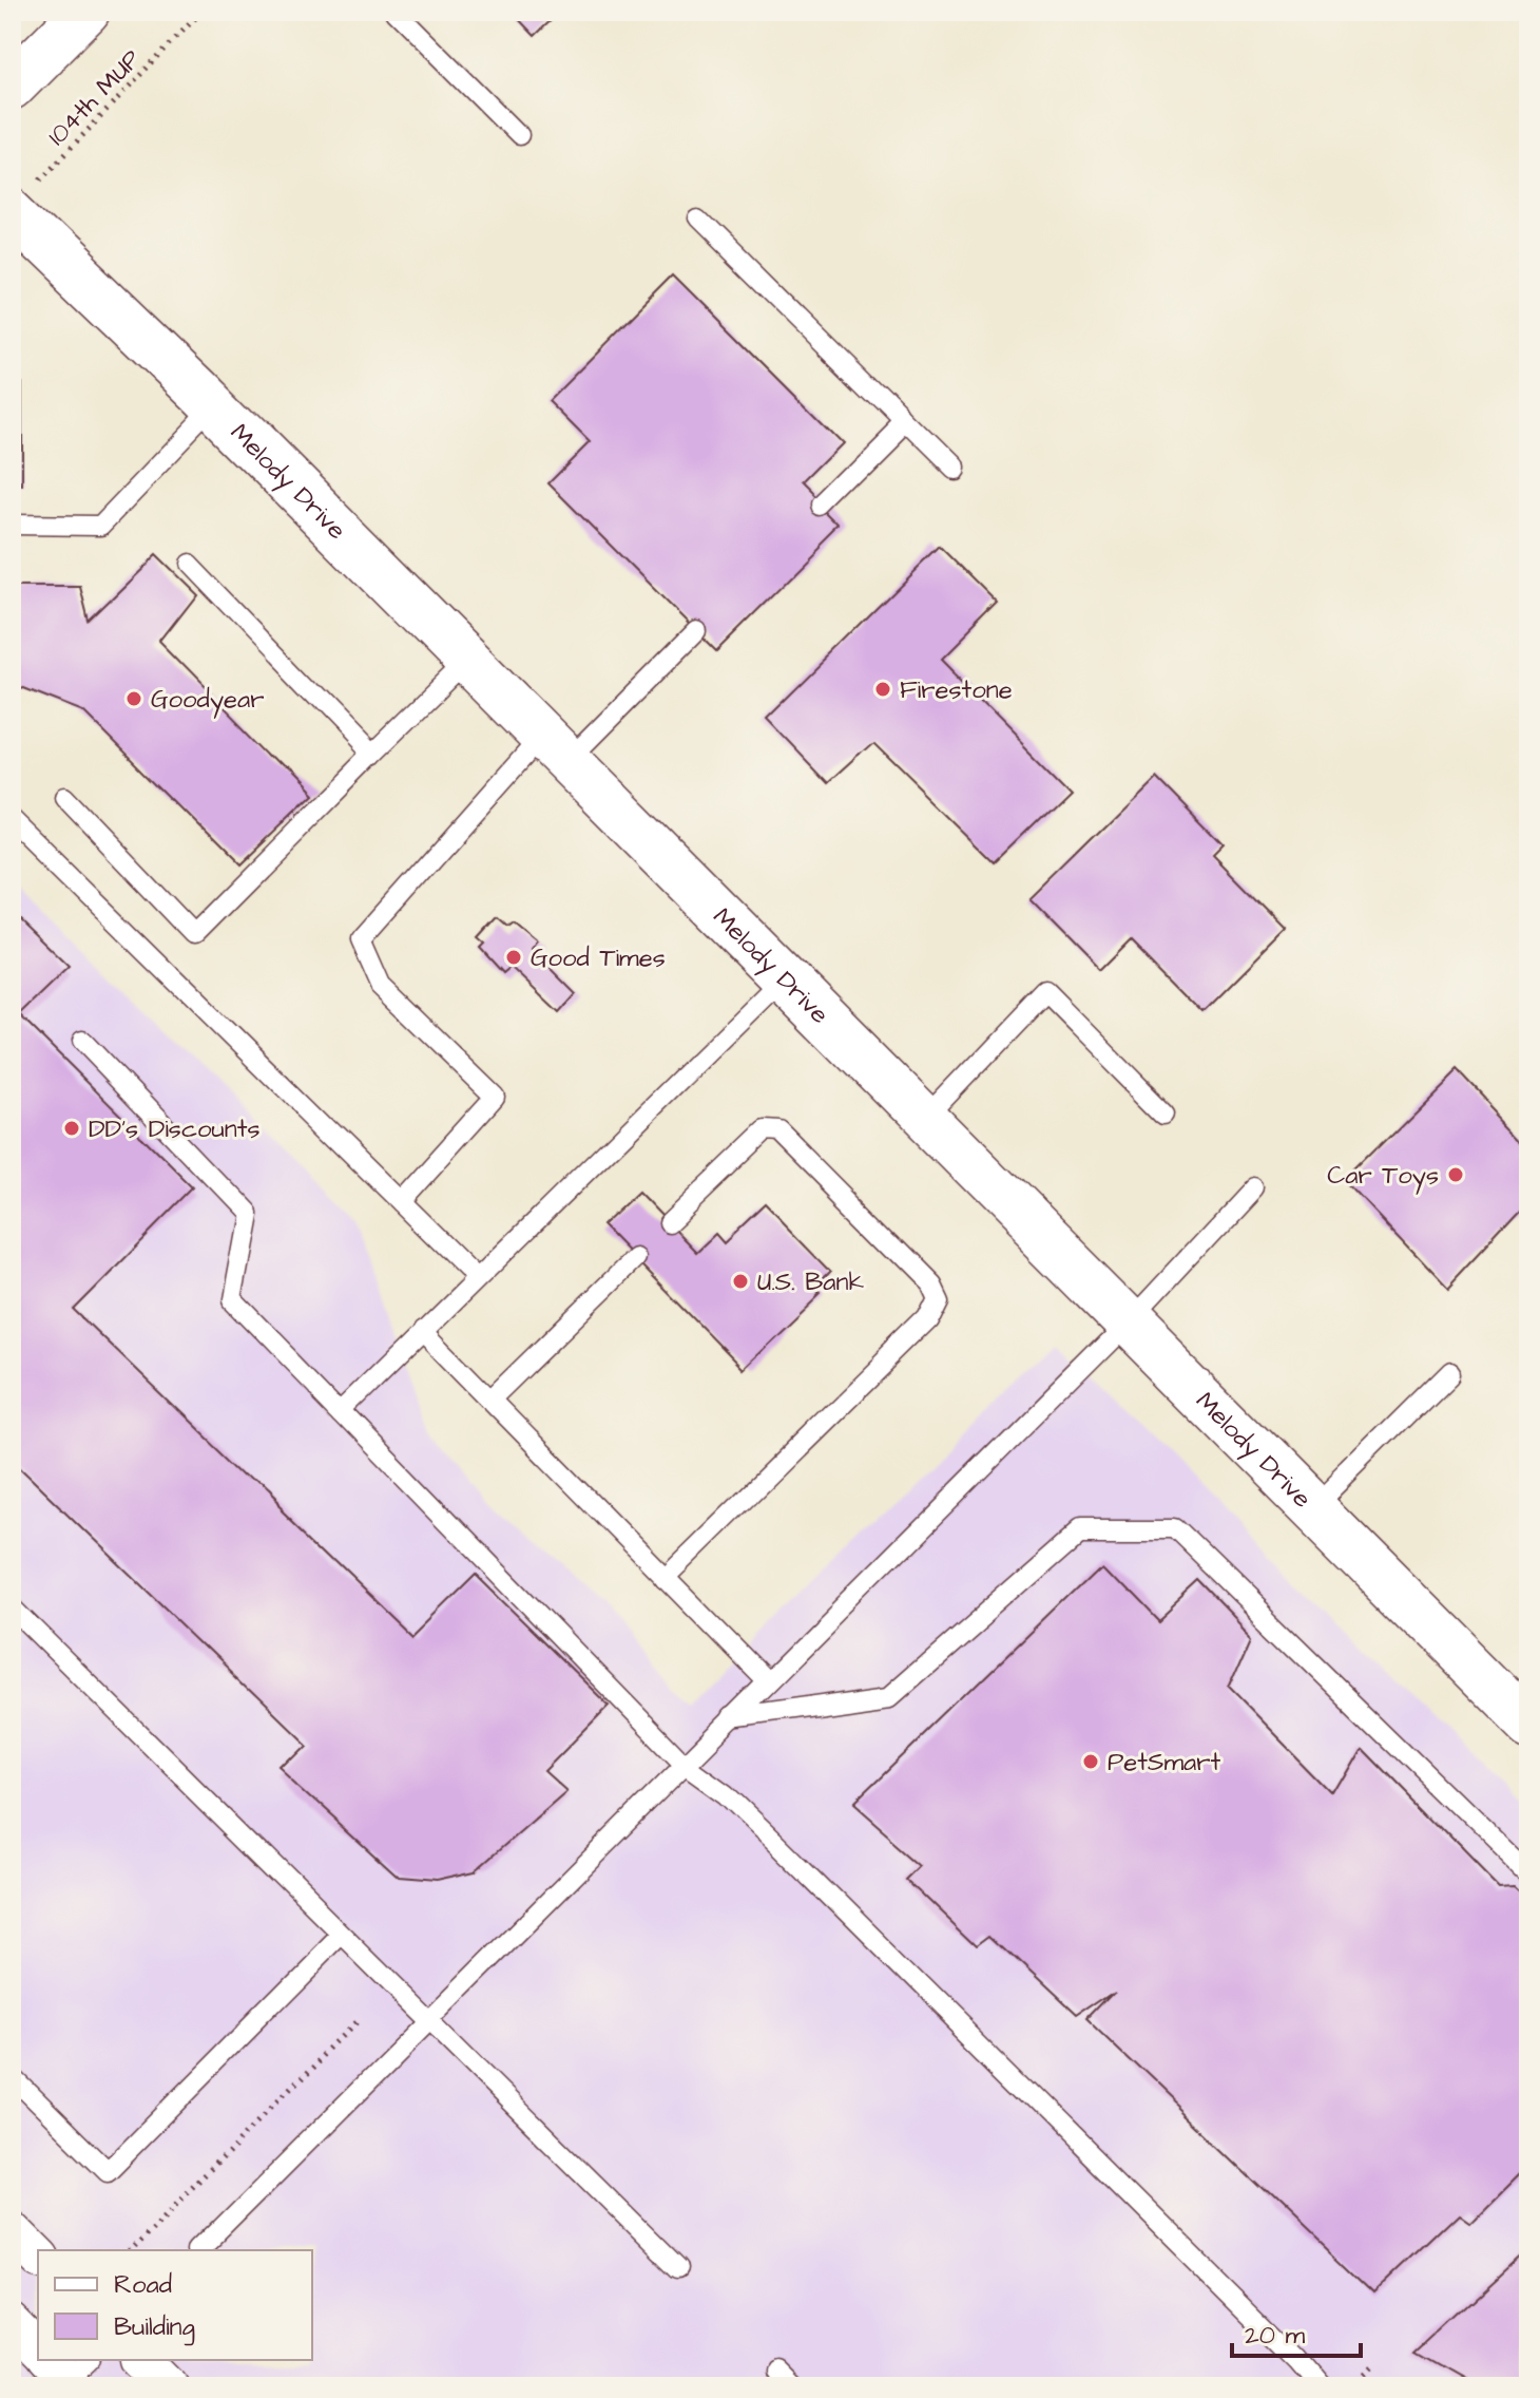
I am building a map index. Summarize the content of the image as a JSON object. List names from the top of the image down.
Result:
{
  "streets": {
    "street": ["Melody Drive"],
    "path": ["104th MUP"]
  },
  "crossings": [
    ["104th MUP", "Melody Drive"]
  ],
  "places": [
    "Firestone",
    "Goodyear",
    "Good Times",
    "DD's Discounts",
    "Car Toys",
    "U.S. Bank",
    "PetSmart"
  ],
  "legend": ["Road", "Building"],
  "scale_bar": "20 m"
}
